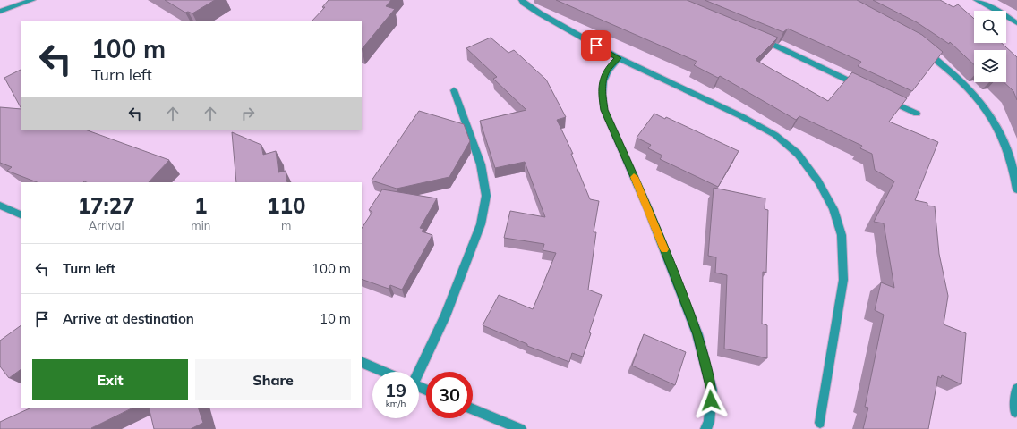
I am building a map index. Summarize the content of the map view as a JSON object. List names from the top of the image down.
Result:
{
  "page": {
    "turn": ["100 m", "Turn left"],
    "eta": [
      "17:27",
      "Arrival",
      "1",
      "min",
      "110",
      "m"
    ],
    "list": [
      {
        "name": "Turn left",
        "value": "100 m"
      },
      {
        "name": "Arrive at destination",
        "value": "10 m"
      }
    ],
    "buttons": ["Exit", "Share"],
    "speed": "19 km/h",
    "limit": "30"
  }
}
